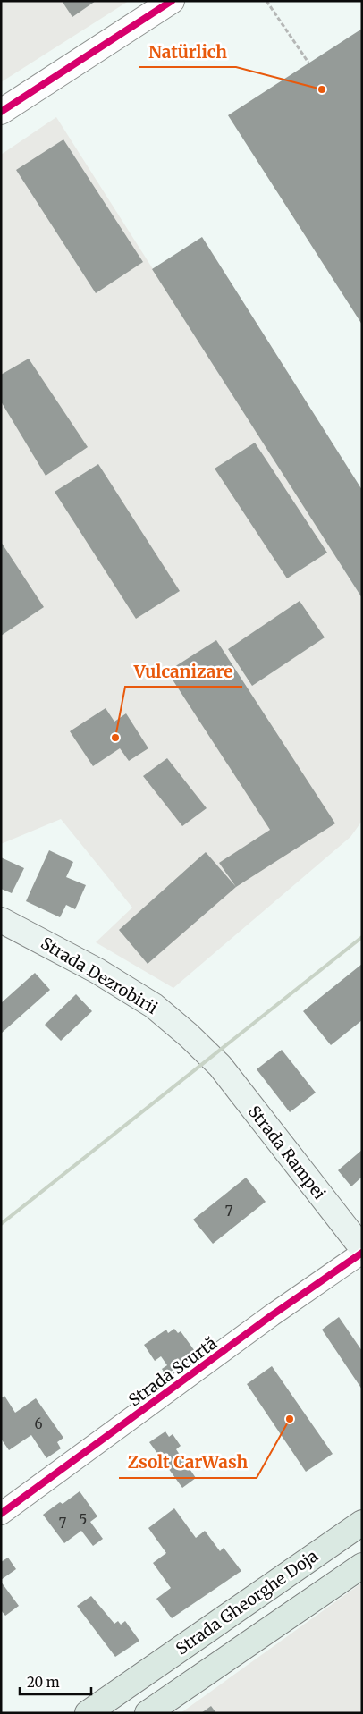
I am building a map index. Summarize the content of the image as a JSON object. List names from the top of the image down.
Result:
{
  "streets": {
    "main road": ["Strada Dezrobirii", "Strada Rampei", "Strada Gheorghe Doja"],
    "street": ["Strada Scurtă"]
  },
  "crossings": [
    ["Strada Dezrobirii", "Strada Rampei"]
  ],
  "places": ["Natürlich", "Vulcanizare", "Zsolt CarWash"],
  "house_numbers": [
    "7",
    "6",
    "5",
    "7"
  ],
  "scale_bar": "20 m"
}
